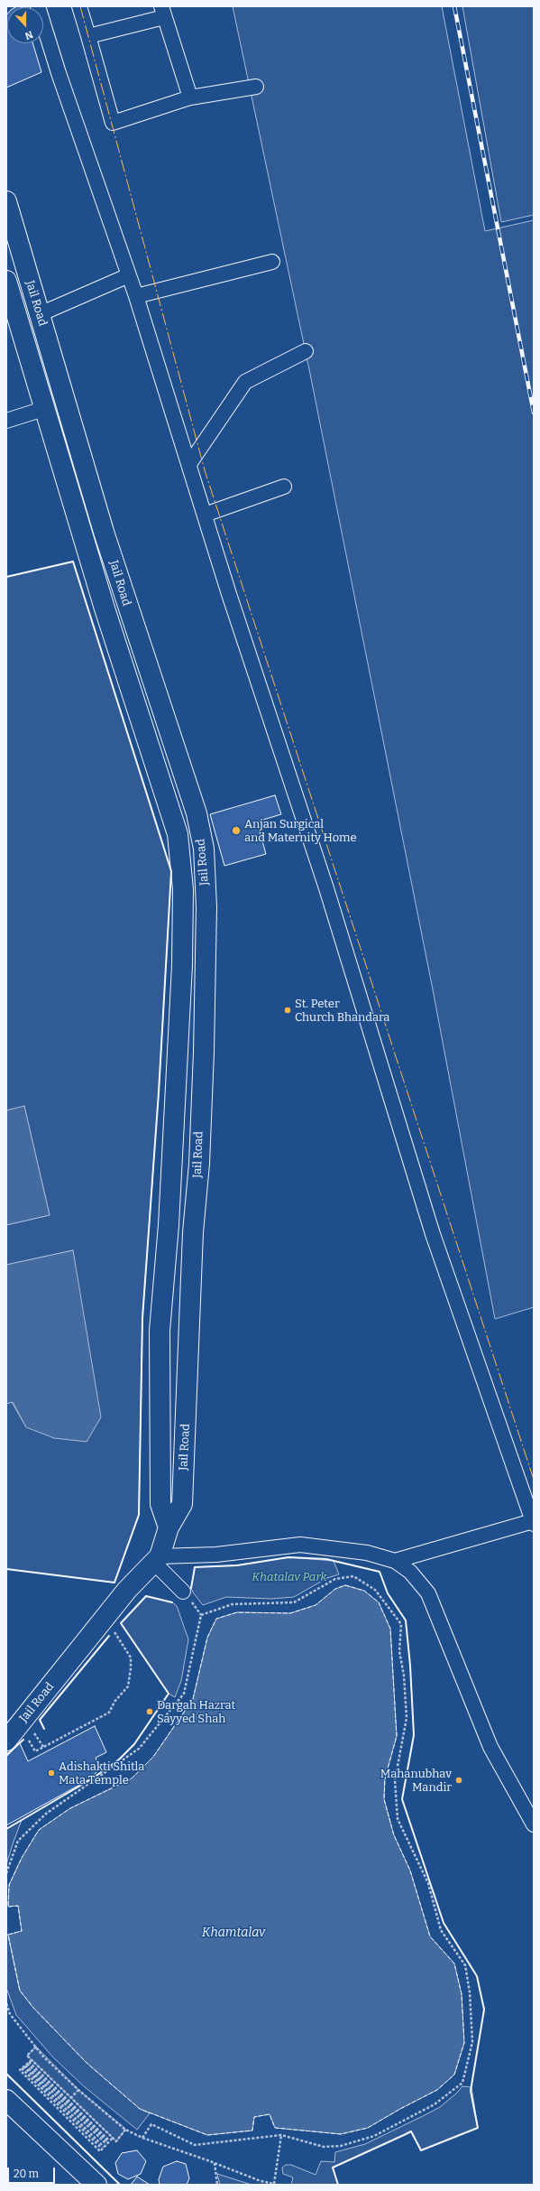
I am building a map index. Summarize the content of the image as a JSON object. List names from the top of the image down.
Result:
{
  "streets": {
    "highway": ["Jail Road"]
  },
  "water": ["Khamtalav"],
  "parks": ["Khatalav Park"],
  "places": [
    "Anjan Surgical and Maternity Home",
    "St. Peter Church Bhandara",
    "Dargah Hazrat Sayyed Shah",
    "Adishakti Shitla Mata Temple",
    "Mahanubhav Mandir"
  ],
  "scale_bar": "20 m",
  "north": "bottom"
}
